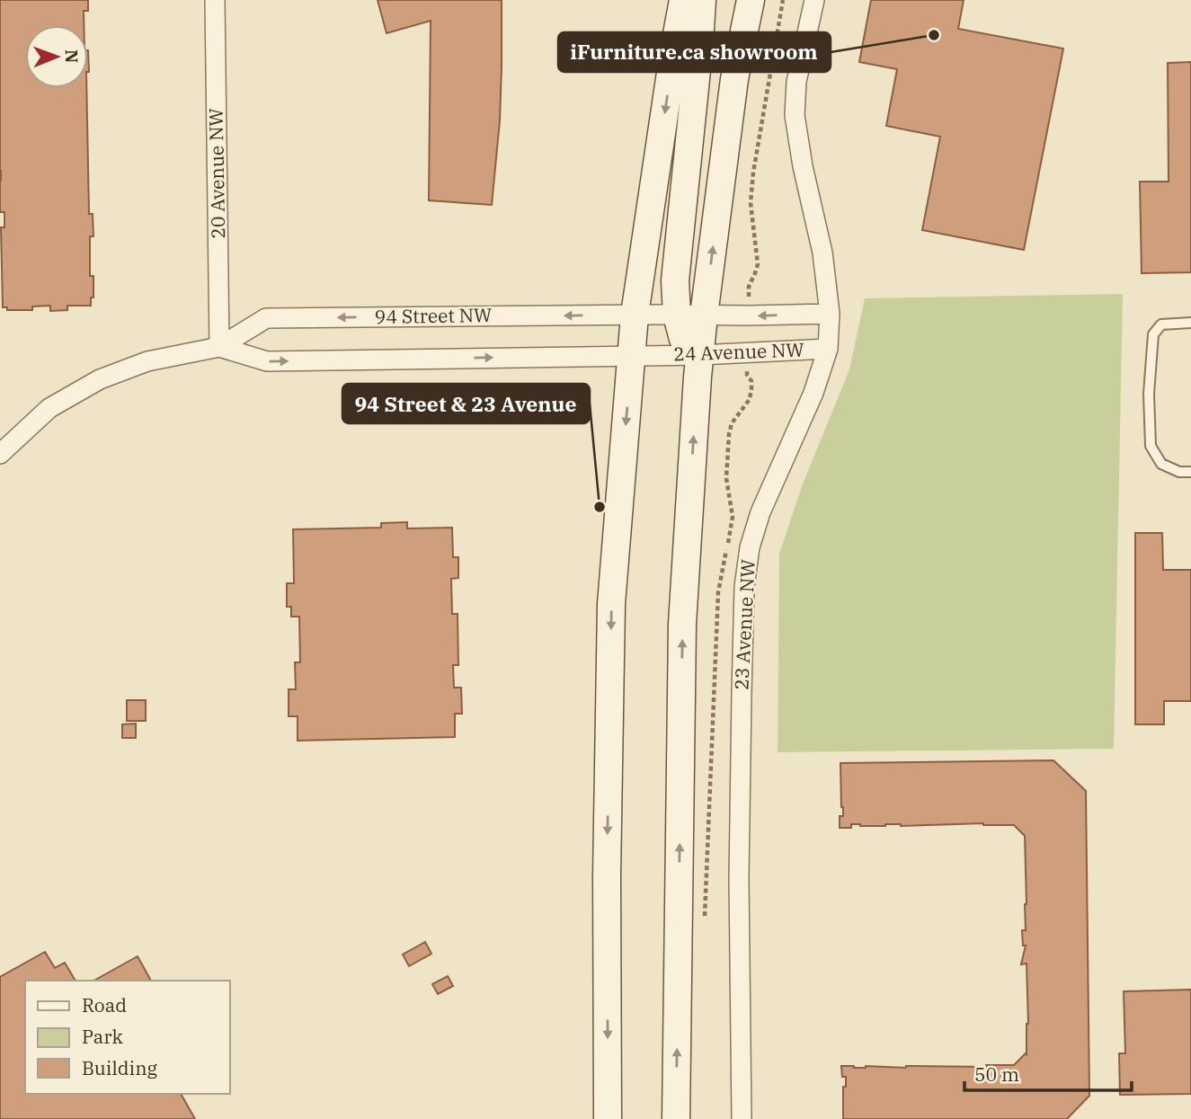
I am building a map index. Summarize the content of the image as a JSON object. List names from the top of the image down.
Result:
{
  "streets": {
    "street": [
      "20 Avenue NW",
      "94 Street NW",
      "24 Avenue NW",
      "23 Avenue NW"
    ]
  },
  "crossings": [
    ["20 Avenue NW", "94 Street NW"],
    ["94 Street NW", "24 Avenue NW"],
    ["24 Avenue NW", "23 Avenue NW"]
  ],
  "places": ["iFurniture.ca showroom", "94 Street & 23 Avenue"],
  "legend": ["Road", "Park", "Building"],
  "scale_bar": "50 m",
  "north": "right"
}
